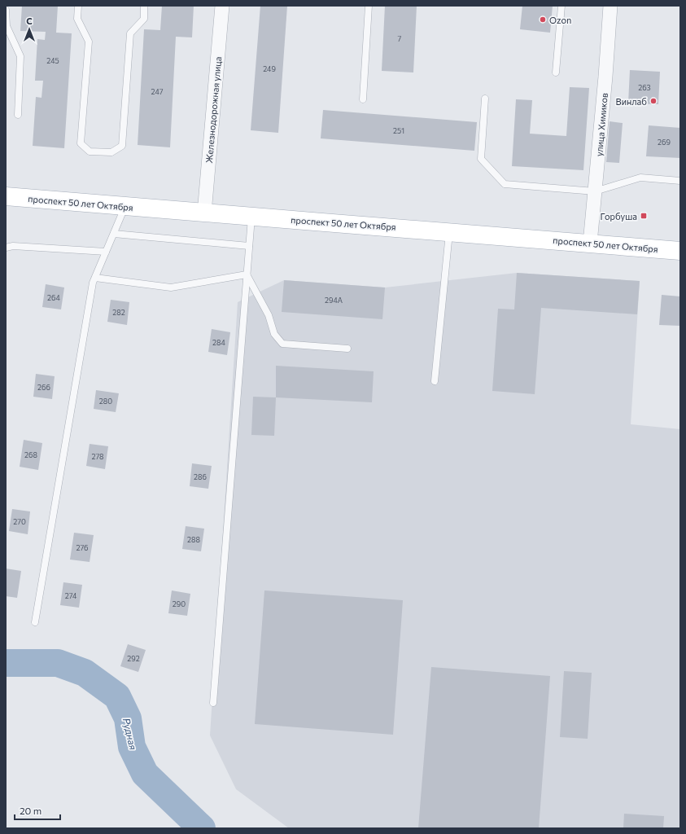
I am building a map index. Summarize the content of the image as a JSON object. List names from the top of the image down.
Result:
{
  "streets": {
    "main road": ["проспект 50 лет Октября"],
    "street": ["Железнодорожная улица", "улица Химиков"]
  },
  "crossings": [
    ["Железнодорожная улица", "проспект 50 лет Октября"],
    ["улица Химиков", "проспект 50 лет Октября"]
  ],
  "water": ["Рудная"],
  "places": {
    "other": ["Ozon", "Винлаб"],
    "transit": ["Горбуша"]
  },
  "house_numbers": [
    "7",
    "245",
    "249",
    "263",
    "247",
    "251",
    "269",
    "264",
    "294А",
    "282",
    "284",
    "266",
    "280",
    "268",
    "278",
    "286",
    "270",
    "288",
    "276",
    "274",
    "290",
    "292"
  ],
  "scale_bar": "20 m",
  "north": "top"
}
